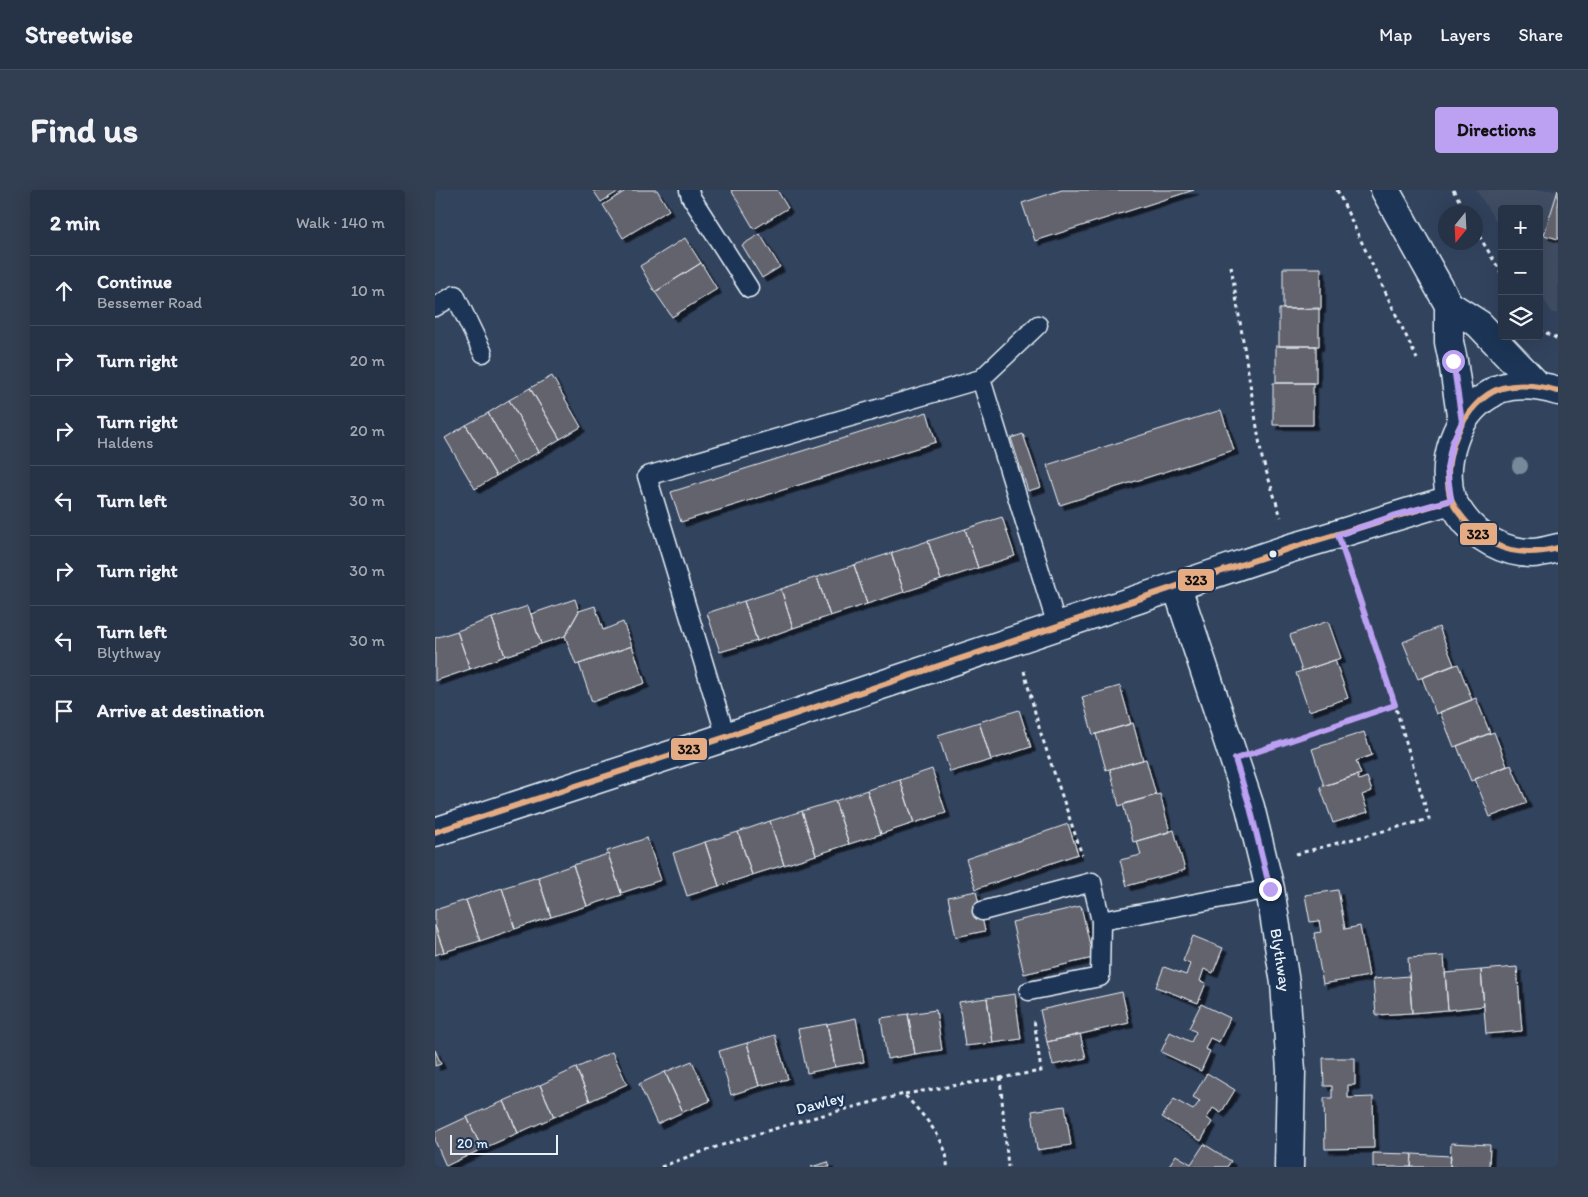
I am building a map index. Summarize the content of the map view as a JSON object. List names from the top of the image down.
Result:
{
  "streets": {
    "street": ["Blythway"],
    "path": ["Dawley"]
  },
  "lines": ["transit line 323"],
  "scale_bar": "20 m",
  "north": "bottom",
  "page": {
    "header": "Streetwise",
    "nav": ["Map", "Layers", "Share"],
    "buttons": "Directions",
    "title": "Find us",
    "heading": ["2 min", "Walk · 140 m"],
    "map_buttons": ["+", "−"],
    "list": [
      ["Continue", "Bessemer Road", "10 m"],
      ["Turn right", "20 m"],
      ["Turn right", "Haldens", "20 m"],
      ["Turn left", "30 m"],
      ["Turn right", "30 m"],
      ["Turn left", "Blythway", "30 m"],
      "Arrive at destination"
    ],
    "scale": "20 m"
  }
}
